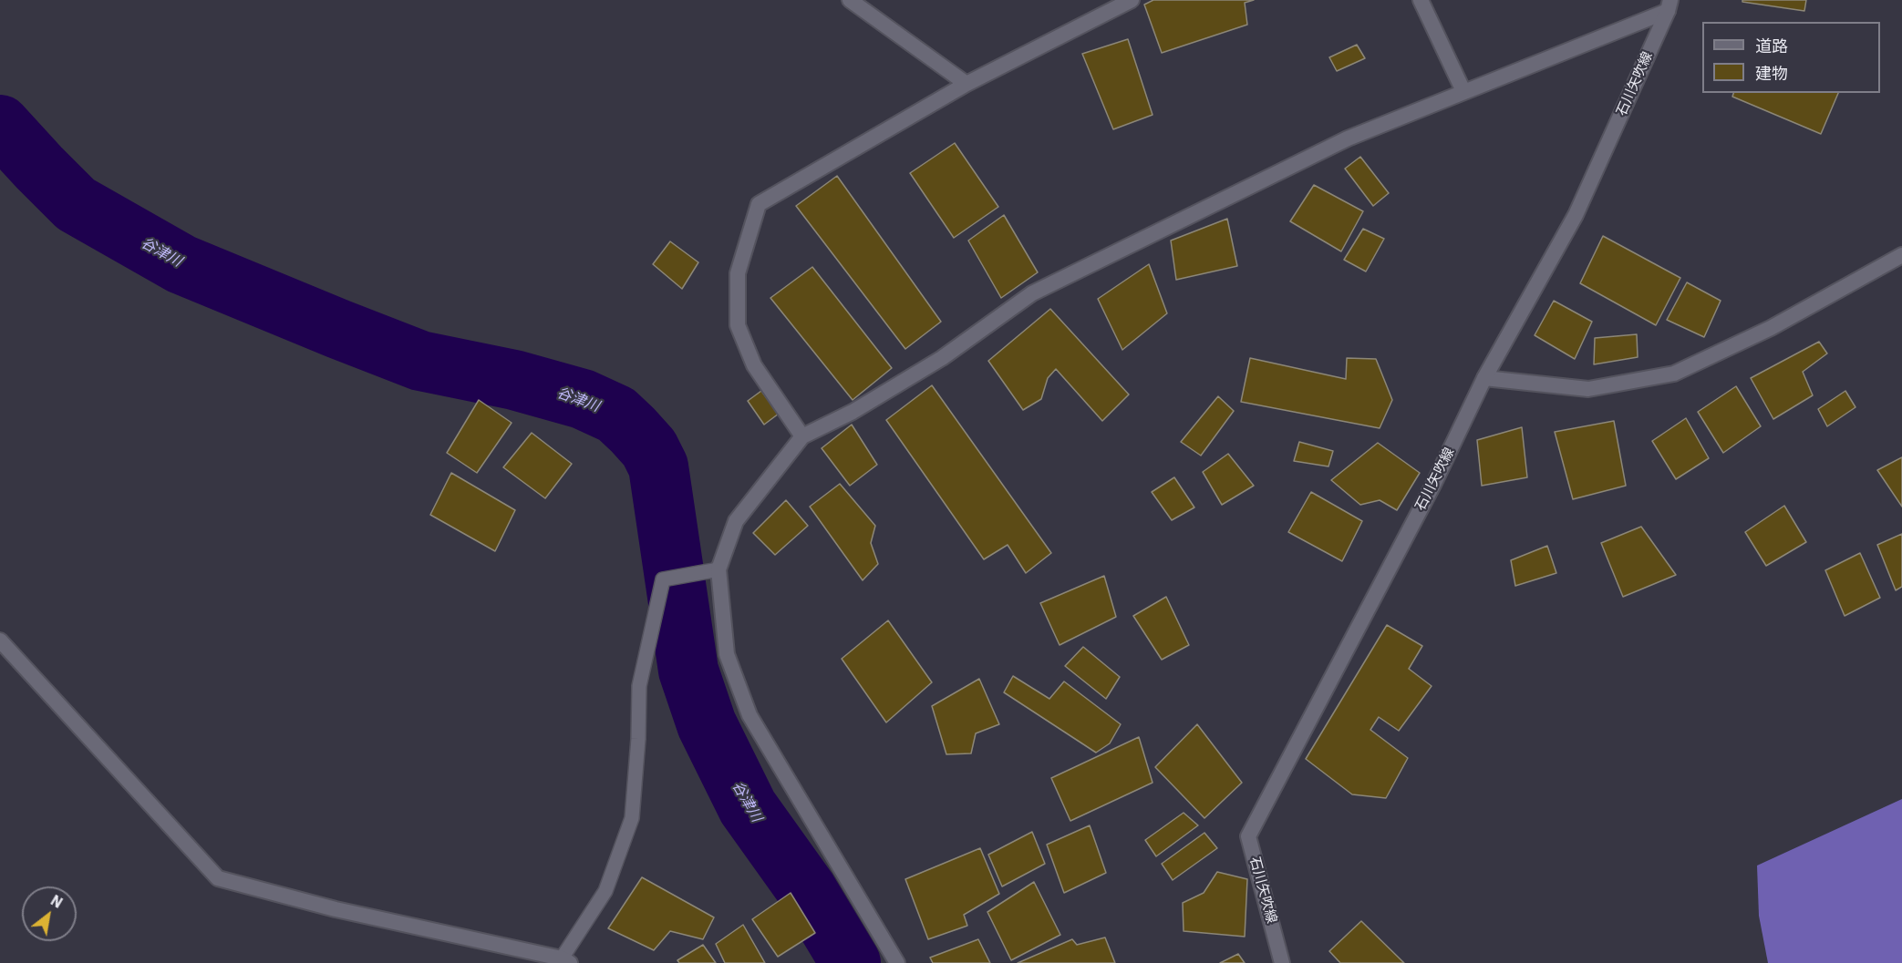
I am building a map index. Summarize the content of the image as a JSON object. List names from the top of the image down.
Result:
{
  "streets": {
    "street": ["石川矢吹線"]
  },
  "water": ["谷津川"],
  "legend": ["道路", "建物"],
  "north": "top right"
}
